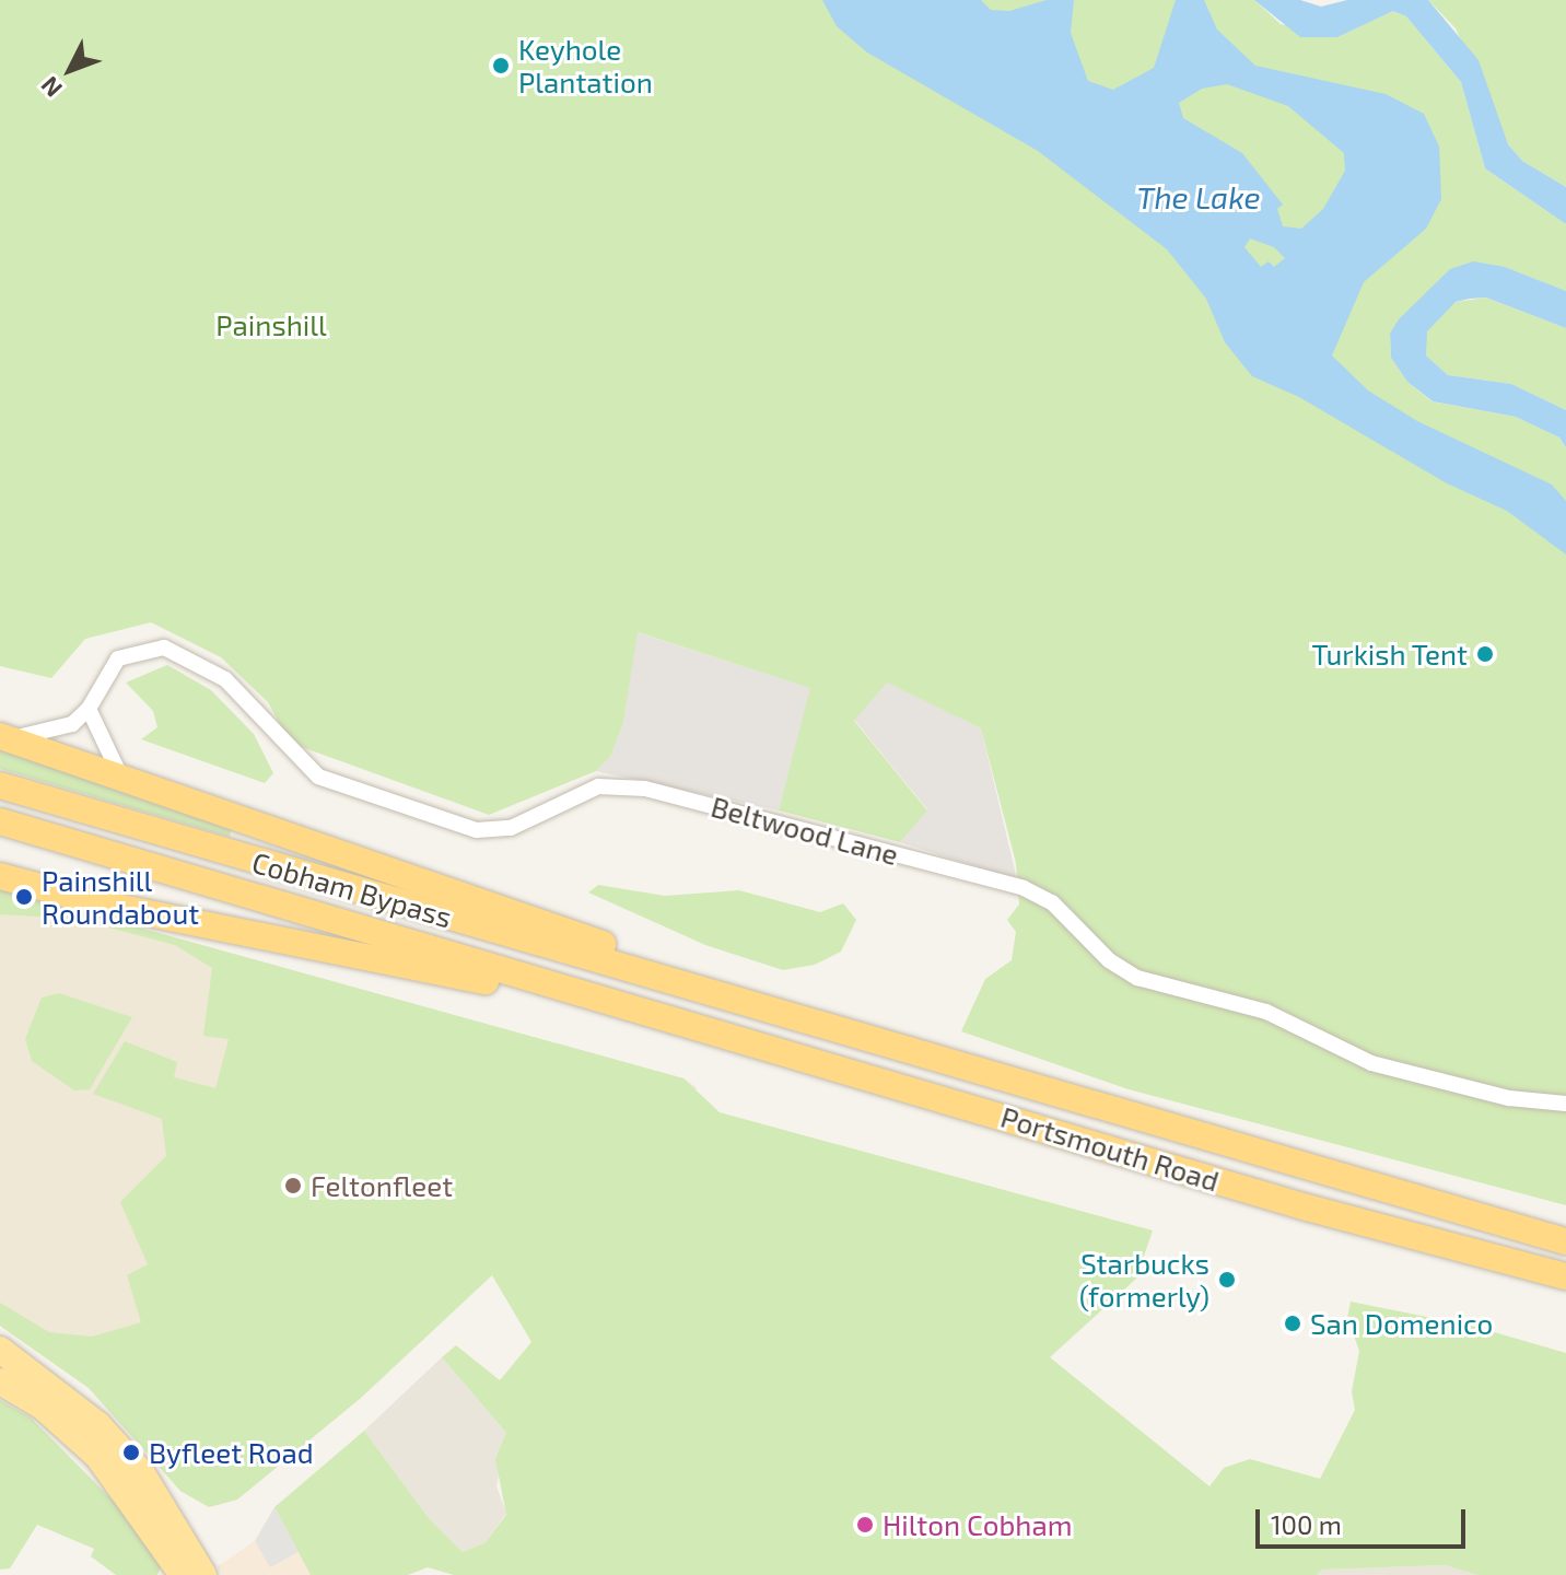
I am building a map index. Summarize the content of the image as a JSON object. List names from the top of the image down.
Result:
{
  "streets": {
    "highway": ["Cobham Bypass", "Portsmouth Road"],
    "street": ["Beltwood Lane"]
  },
  "crossings": [
    ["Cobham Bypass", "Portsmouth Road"]
  ],
  "water": ["The Lake"],
  "parks": ["Painshill"],
  "places": [
    "Keyhole Plantation",
    "Turkish Tent",
    "Painshill Roundabout",
    "Feltonfleet",
    "Starbucks (formerly)",
    "San Domenico",
    "Byfleet Road",
    "Hilton Cobham"
  ],
  "scale_bar": "100 m",
  "north": "bottom left"
}
